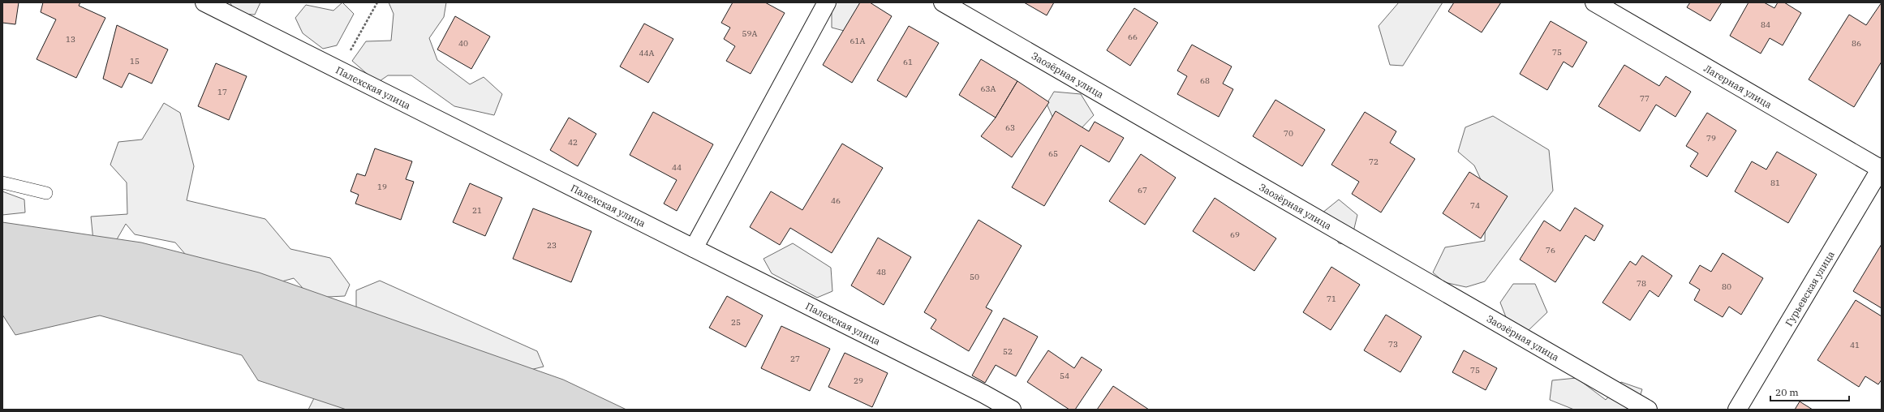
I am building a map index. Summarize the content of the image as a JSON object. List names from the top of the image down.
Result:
{
  "streets": {
    "street": [
      "Заозёрная улица",
      "Лагерная улица",
      "Палехская улица",
      "Гурьевская улица"
    ]
  },
  "crossings": [
    ["Лагерная улица", "Гурьевская улица"]
  ],
  "house_numbers": [
    "84",
    "59А",
    "66",
    "13",
    "61А",
    "40",
    "86",
    "75",
    "44А",
    "15",
    "61",
    "68",
    "63А",
    "17",
    "77",
    "63",
    "70",
    "79",
    "42",
    "65",
    "72",
    "44",
    "81",
    "19",
    "67",
    "46",
    "74",
    "21",
    "69",
    "23",
    "76",
    "48",
    "50",
    "78",
    "80",
    "71",
    "25",
    "73",
    "41",
    "52",
    "27",
    "75",
    "54",
    "29"
  ],
  "scale_bar": "20 m"
}
